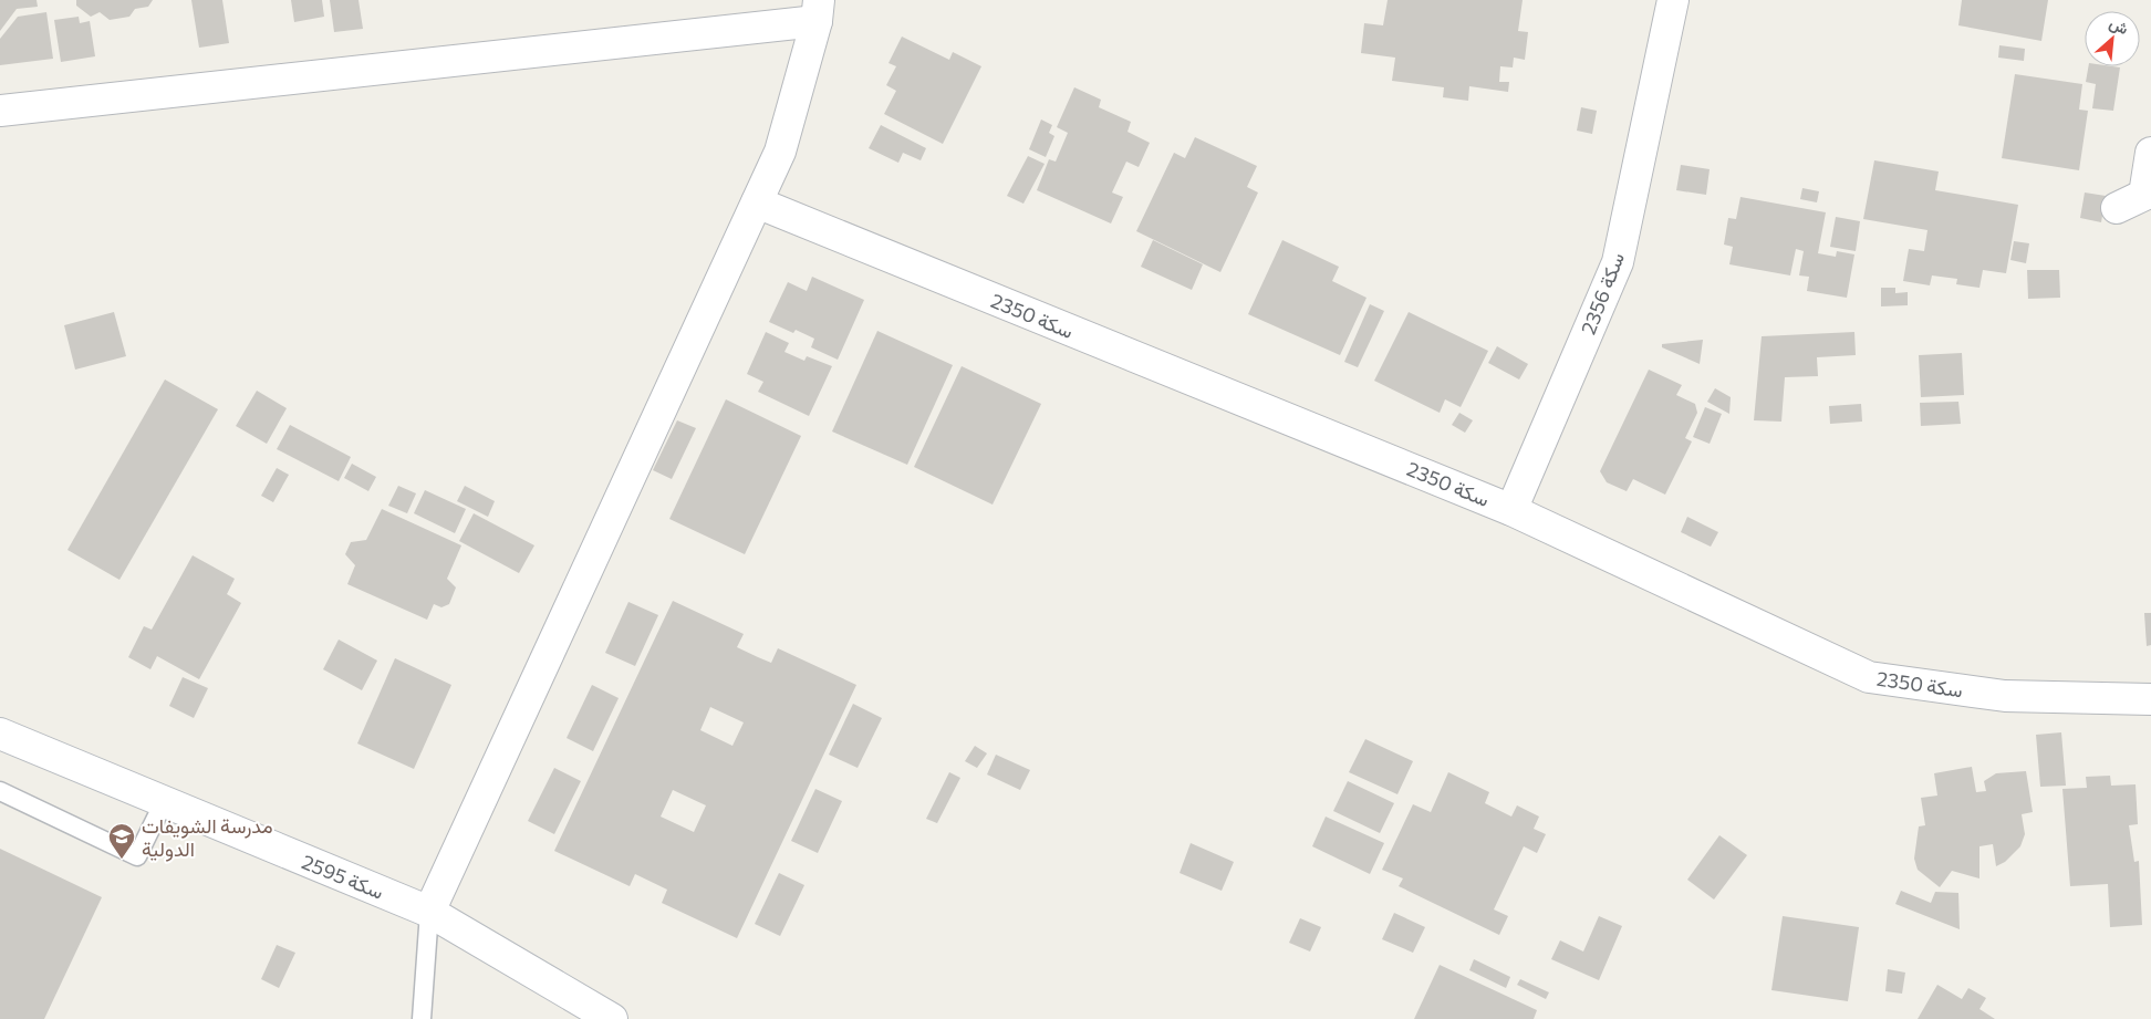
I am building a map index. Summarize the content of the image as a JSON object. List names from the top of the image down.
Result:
{
  "streets": {
    "street": ["سكة 2356", "سكة 2350", "سكة 2595"]
  },
  "crossings": [
    ["سكة 2356", "سكة 2350"]
  ],
  "places": {
    "school or university": ["مدرسة الشويفات الدولية"]
  },
  "north": "top right"
}
